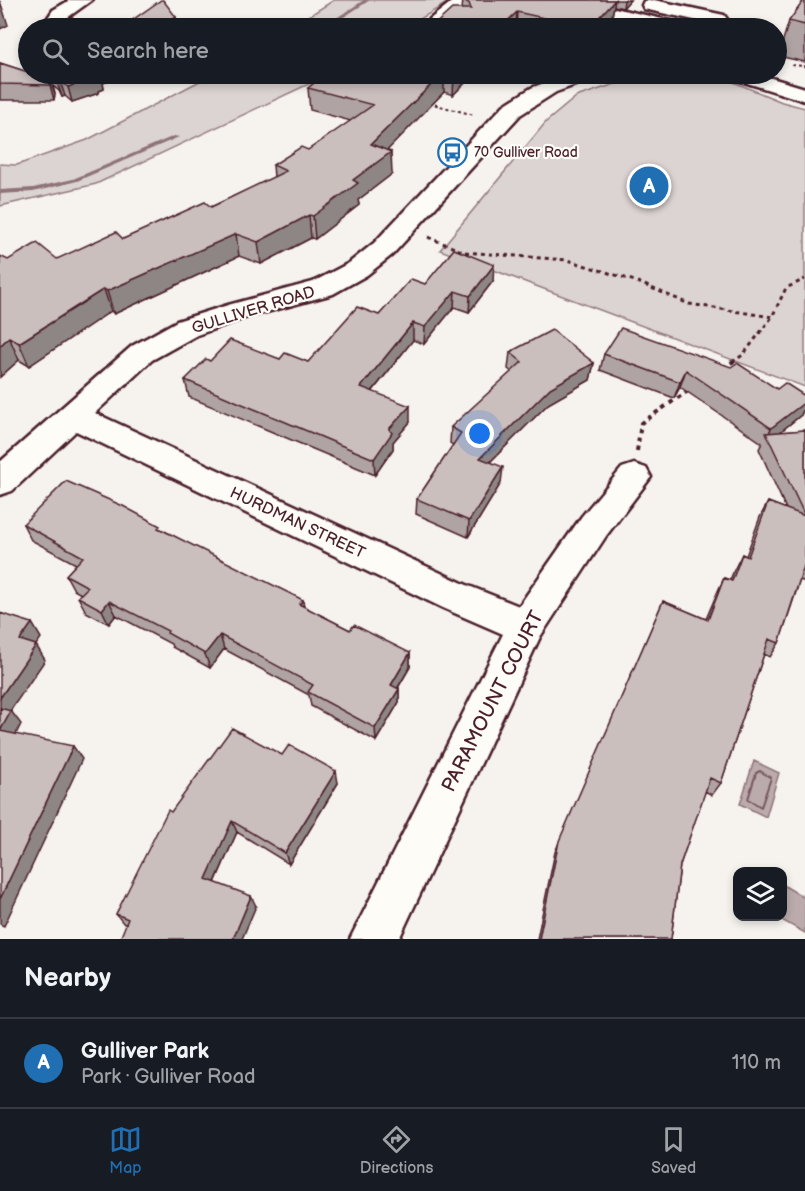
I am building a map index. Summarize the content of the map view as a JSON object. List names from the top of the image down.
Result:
{
  "streets": {
    "street": ["GULLIVER ROAD", "HURDMAN STREET", "PARAMOUNT COURT"]
  },
  "crossings": [
    ["GULLIVER ROAD", "HURDMAN STREET"],
    ["HURDMAN STREET", "PARAMOUNT COURT"]
  ],
  "places": {
    "bus stop": ["70 Gulliver Road"]
  },
  "page": {
    "search": "Search here",
    "pins": "A",
    "heading": "Nearby",
    "list": [
      {
        "mark": "A",
        "name": "Gulliver Park",
        "note": "Park · Gulliver Road",
        "value": "110 m"
      }
    ],
    "nav": ["Map", "Directions", "Saved"]
  }
}
